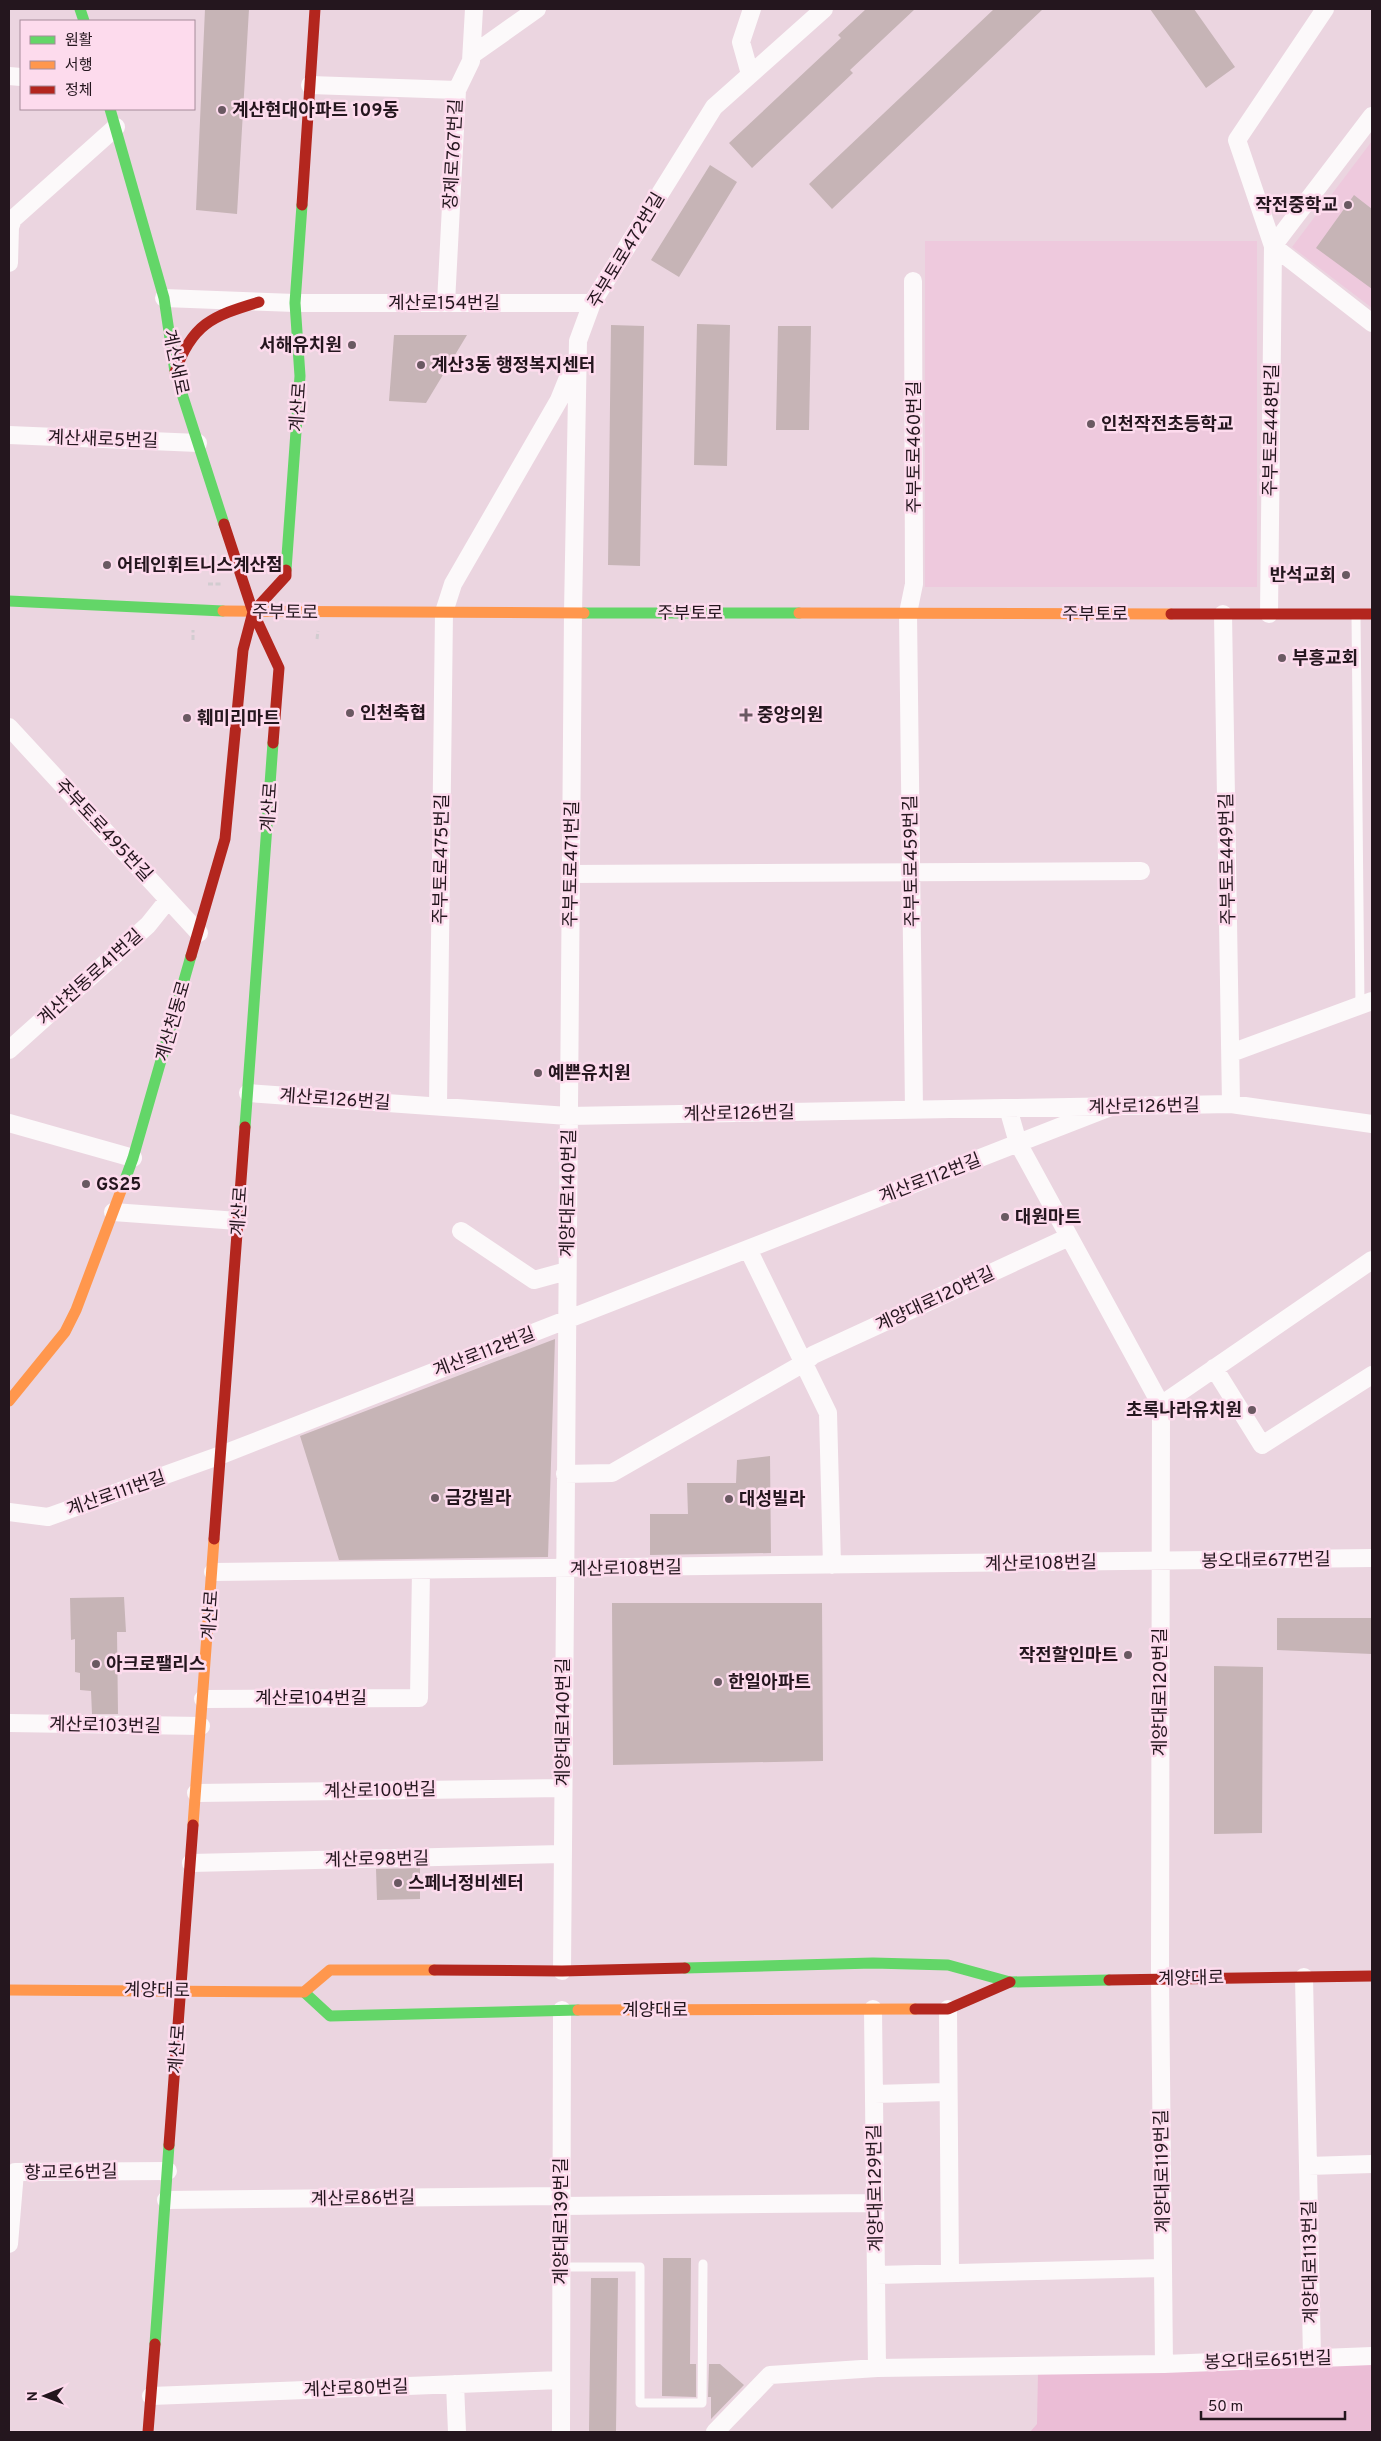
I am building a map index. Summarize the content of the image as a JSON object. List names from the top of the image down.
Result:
{
  "streets": {
    "street": [
      "장제로767번길",
      "주부토로472번길",
      "계산로154번길",
      "계산새로",
      "계산로",
      "주부토로448번길",
      "계산새로5번길",
      "주부토로460번길",
      "주부토로",
      "주부토로495번길",
      "주부토로475번길",
      "주부토로449번길",
      "주부토로459번길",
      "주부토로471번길",
      "계산천동로41번길",
      "계산천동로",
      "계산로126번길",
      "계산로112번길",
      "계양대로140번길",
      "계양대로120번길",
      "계산로111번길",
      "봉오대로677번길",
      "계산로108번길",
      "계산로104번길",
      "계산로103번길",
      "계산로100번길",
      "계산로98번길",
      "계양대로",
      "계양대로119번길",
      "향교로6번길",
      "계양대로129번길",
      "계산로86번길",
      "계양대로139번길",
      "계양대로113번길",
      "봉오대로651번길",
      "계산로80번길"
    ]
  },
  "crossings": [
    ["장제로767번길", "계산로154번길"],
    ["주부토로472번길", "계산로154번길"],
    ["주부토로472번길", "주부토로"],
    ["주부토로472번길", "주부토로475번길"],
    ["주부토로472번길", "주부토로471번길"],
    ["계산로154번길", "계산새로"],
    ["계산로154번길", "계산로"],
    ["계산새로", "계산로"],
    ["계산새로", "계산새로5번길"],
    ["계산새로", "주부토로"],
    ["계산새로", "계산천동로"],
    ["계산로", "주부토로"],
    ["계산로", "계산천동로"],
    ["계산로", "계산로126번길"],
    ["계산로", "계산로112번길"],
    ["계산로", "계산로111번길"],
    ["계산로", "계산로108번길"],
    ["계산로", "계산로104번길"],
    ["계산로", "계산로103번길"],
    ["계산로", "계산로100번길"],
    ["계산로", "계산로98번길"],
    ["계산로", "계양대로"],
    ["계산로", "향교로6번길"],
    ["계산로", "계산로86번길"],
    ["계산로", "계산로80번길"],
    ["주부토로448번길", "주부토로"],
    ["주부토로460번길", "주부토로"],
    ["주부토로460번길", "주부토로459번길"],
    ["주부토로", "주부토로475번길"],
    ["주부토로", "주부토로449번길"],
    ["주부토로", "주부토로459번길"],
    ["주부토로", "주부토로471번길"],
    ["주부토로", "계산천동로"],
    ["주부토로495번길", "계산천동로41번길"],
    ["주부토로495번길", "계산천동로"],
    ["주부토로475번길", "계산로126번길"],
    ["주부토로449번길", "계산로126번길"],
    ["주부토로459번길", "계산로126번길"],
    ["주부토로471번길", "계산로126번길"],
    ["주부토로471번길", "계양대로140번길"],
    ["계산로126번길", "계산로112번길"],
    ["계산로126번길", "계양대로140번길"],
    ["계산로126번길", "계양대로120번길"],
    ["계산로112번길", "계양대로140번길"],
    ["계산로112번길", "계양대로120번길"],
    ["계산로112번길", "계산로111번길"],
    ["계양대로140번길", "계산로108번길"],
    ["계양대로140번길", "계산로100번길"],
    ["계양대로140번길", "계산로98번길"],
    ["계양대로140번길", "계양대로"],
    ["계양대로120번길", "봉오대로677번길"],
    ["계양대로120번길", "계산로108번길"],
    ["계양대로120번길", "계양대로"],
    ["계양대로120번길", "계양대로119번길"],
    ["봉오대로677번길", "계산로108번길"],
    ["계산로108번길", "계산로104번길"],
    ["계양대로", "계양대로119번길"],
    ["계양대로", "계양대로129번길"],
    ["계양대로", "계양대로139번길"],
    ["계양대로", "계양대로113번길"],
    ["계양대로119번길", "봉오대로651번길"],
    ["계양대로129번길", "계산로86번길"],
    ["계양대로129번길", "봉오대로651번길"],
    ["계산로86번길", "계양대로139번길"],
    ["계양대로139번길", "계산로80번길"],
    ["계양대로113번길", "봉오대로651번길"]
  ],
  "places": {
    "other": [
      "계산현대아파트 109동",
      "작전중학교",
      "서해유치원",
      "계산3동 행정복지센터",
      "인천작전초등학교",
      "어테인휘트니스계산점",
      "반석교회",
      "부흥교회",
      "인천축협",
      "훼미리마트",
      "예쁜유치원",
      "GS25",
      "대원마트",
      "초록나라유치원",
      "금강빌라",
      "대성빌라",
      "작전할인마트",
      "아크로팰리스",
      "한일아파트",
      "스페너정비센터"
    ],
    "health": ["중앙의원"]
  },
  "legend": ["원활", "서행", "정체"],
  "scale_bar": "50 m",
  "north": "left"
}
